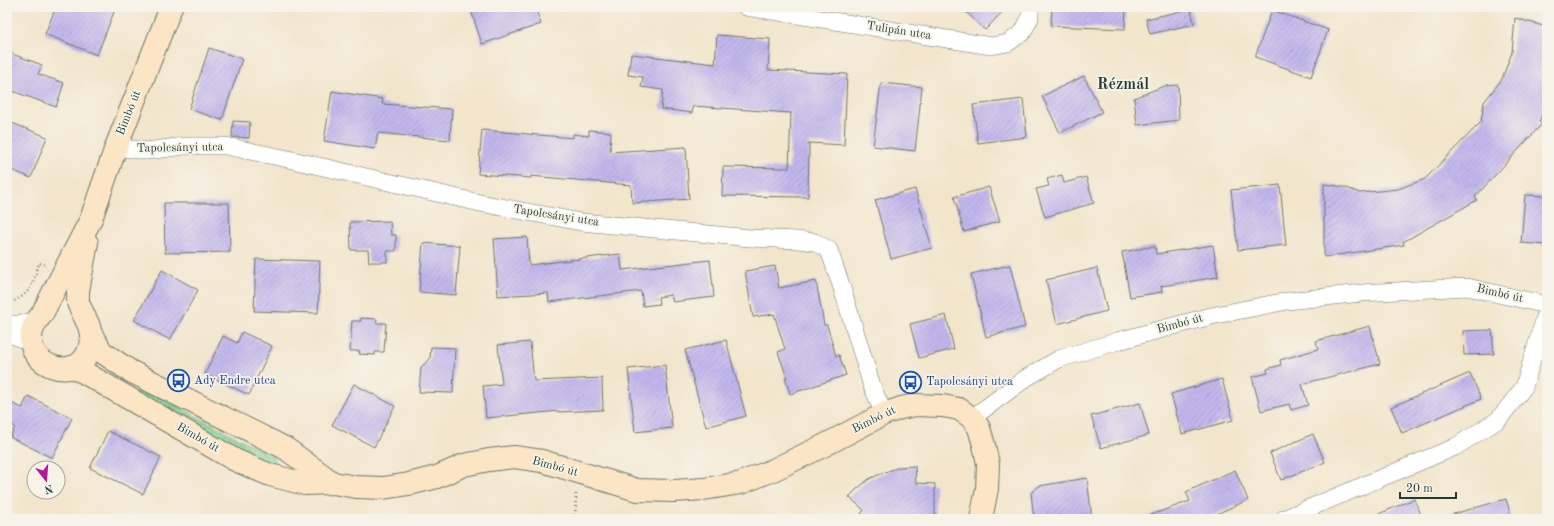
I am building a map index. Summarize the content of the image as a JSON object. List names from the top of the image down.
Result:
{
  "streets": {
    "street": ["Tulipán utca", "Bimbó út", "Tapolcsányi utca"]
  },
  "crossings": [
    ["Bimbó út", "Tapolcsányi utca"]
  ],
  "districts": ["Rézmál"],
  "places": {
    "bus stop": ["Ady Endre utca", "Tapolcsányi utca"]
  },
  "scale_bar": "20 m",
  "north": "bottom"
}
